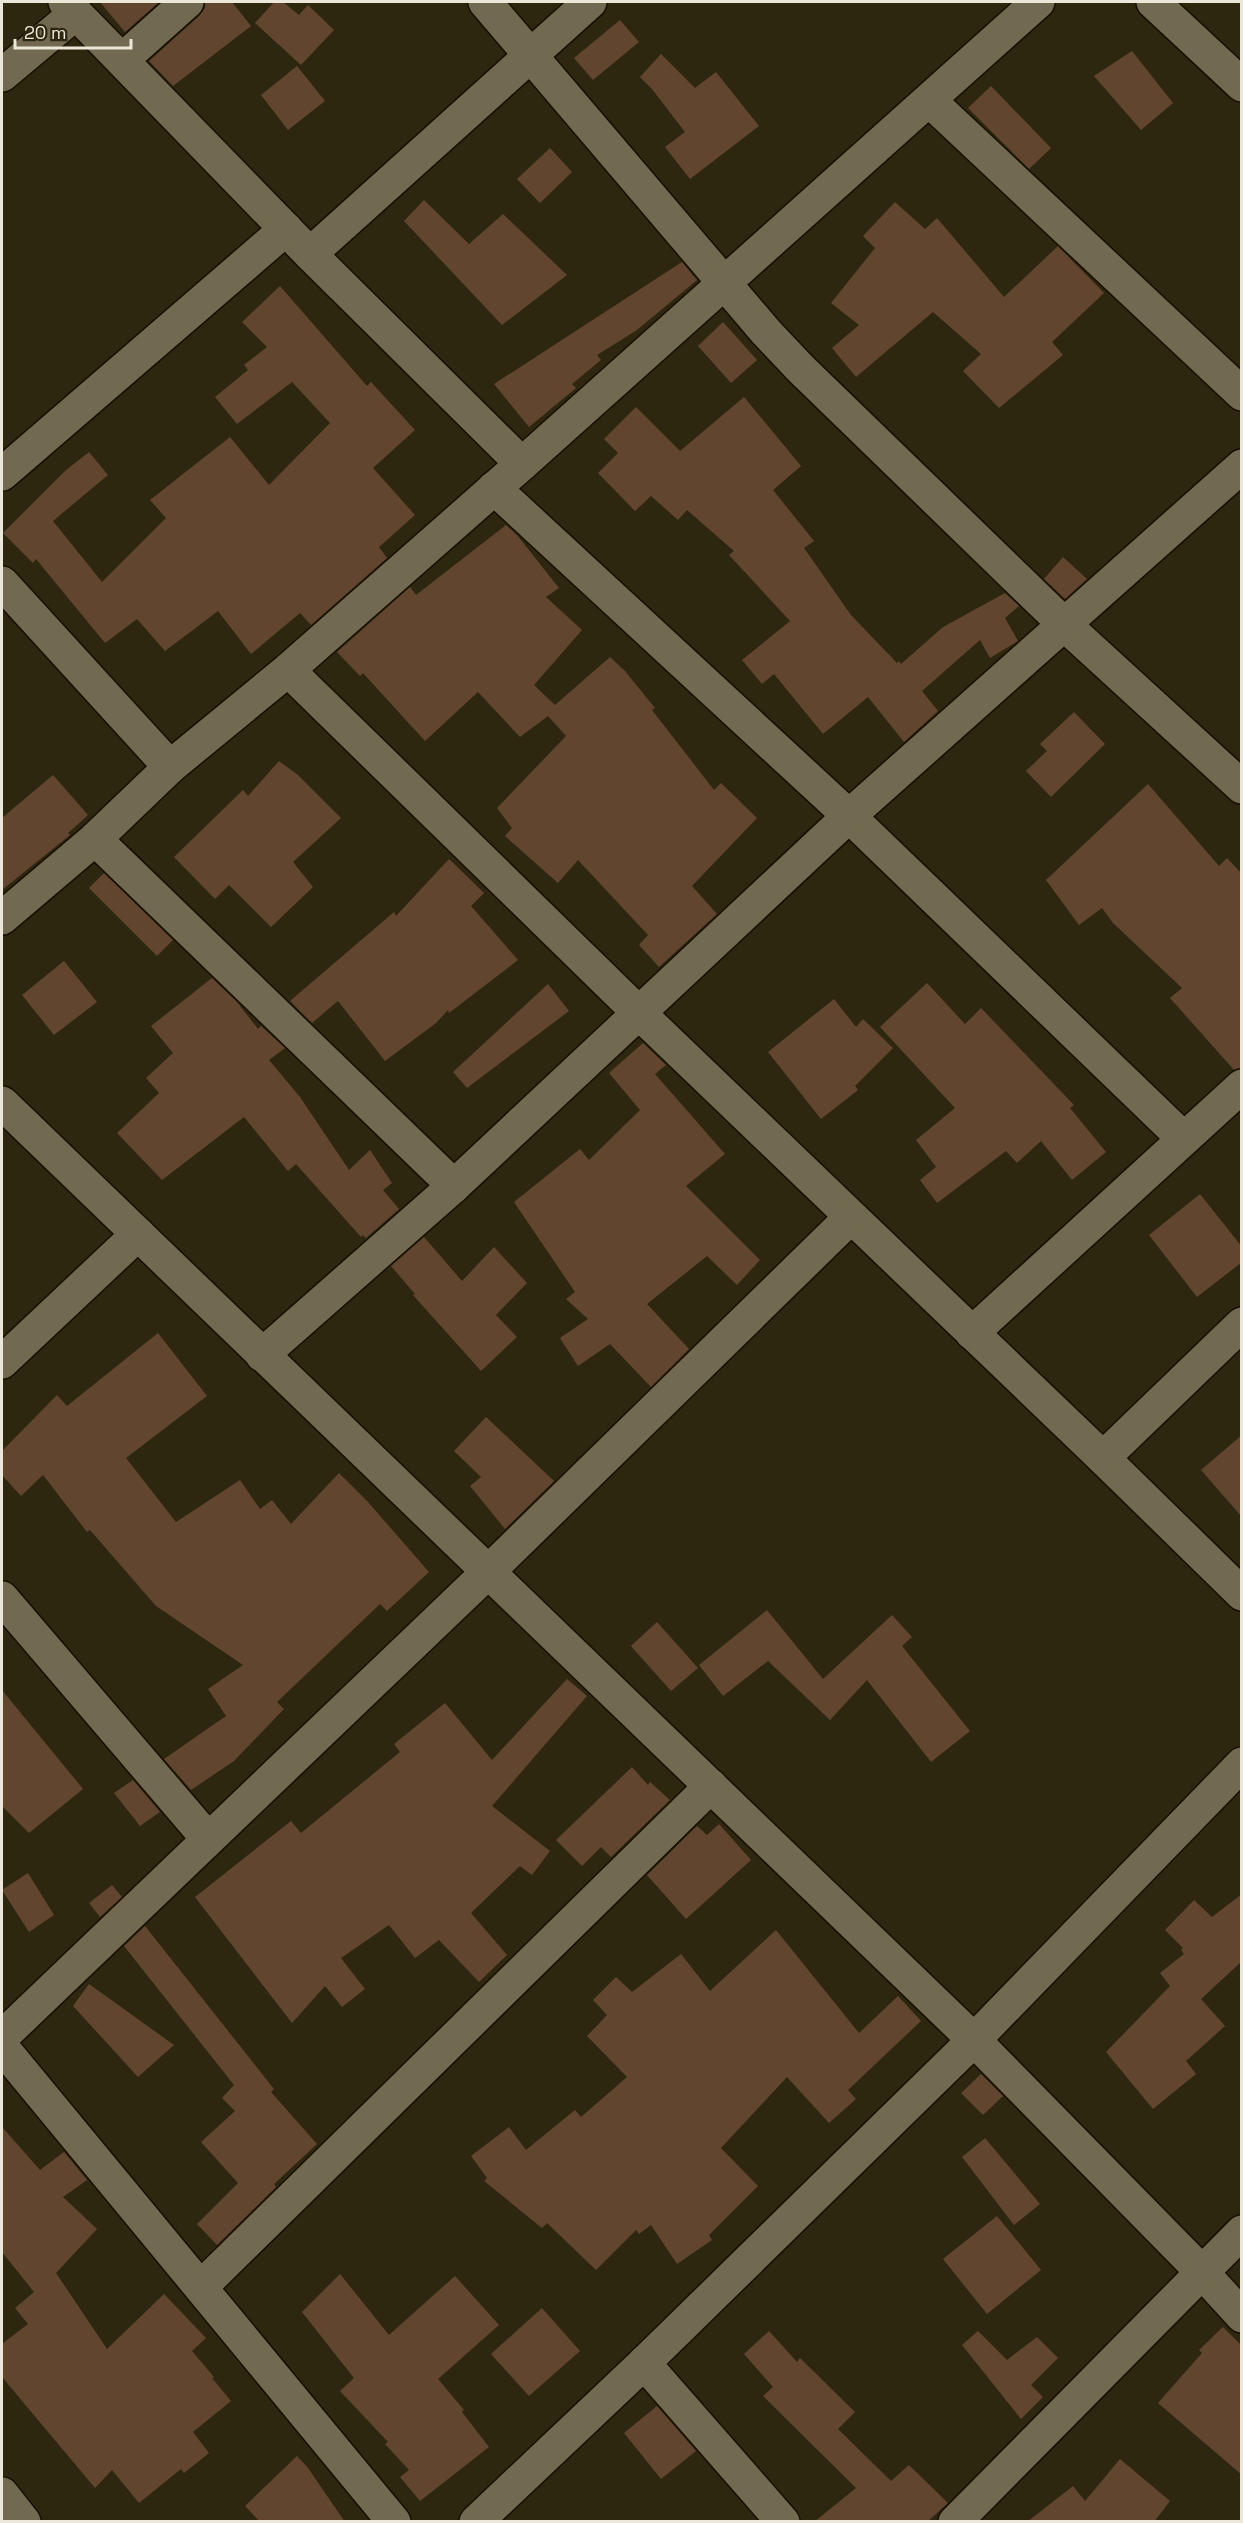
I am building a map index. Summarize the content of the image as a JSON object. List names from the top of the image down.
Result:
{
  "scale_bar": "20 m"
}
